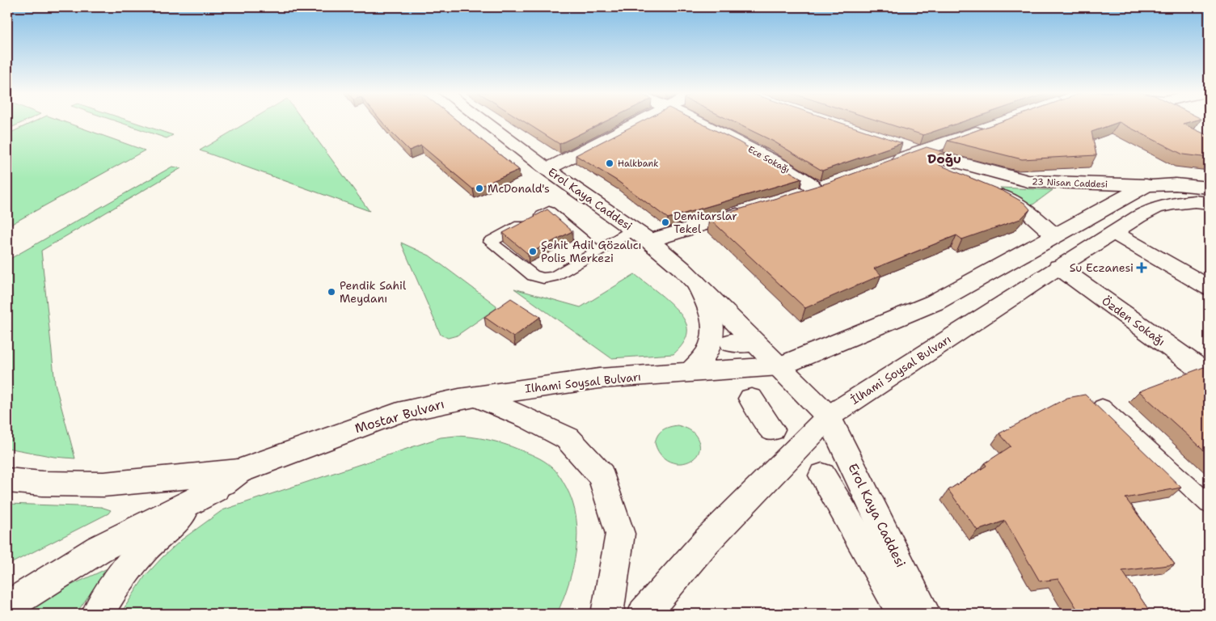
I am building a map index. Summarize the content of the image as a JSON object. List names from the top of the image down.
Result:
{
  "streets": {
    "main road": [
      "Ece Sokağı",
      "23 Nisan Caddesi",
      "Erol Kaya Caddesi",
      "Özden Sokağı",
      "İlhami Soysal Bulvarı",
      "Ilhami Soysal Bulvarı",
      "Mostar Bulvarı"
    ]
  },
  "crossings": [
    ["Erol Kaya Caddesi", "İlhami Soysal Bulvarı"],
    ["Özden Sokağı", "İlhami Soysal Bulvarı"],
    ["Ilhami Soysal Bulvarı", "Mostar Bulvarı"]
  ],
  "districts": ["Doğu"],
  "places": {
    "other": [
      "Halkbank",
      "McDonald's",
      "Demitarslar Tekel",
      "Şehit Adil Gözalıcı Polis Merkezi",
      "Pendik Sahil Meydanı"
    ],
    "health": ["Su Eczanesi"]
  }
}
